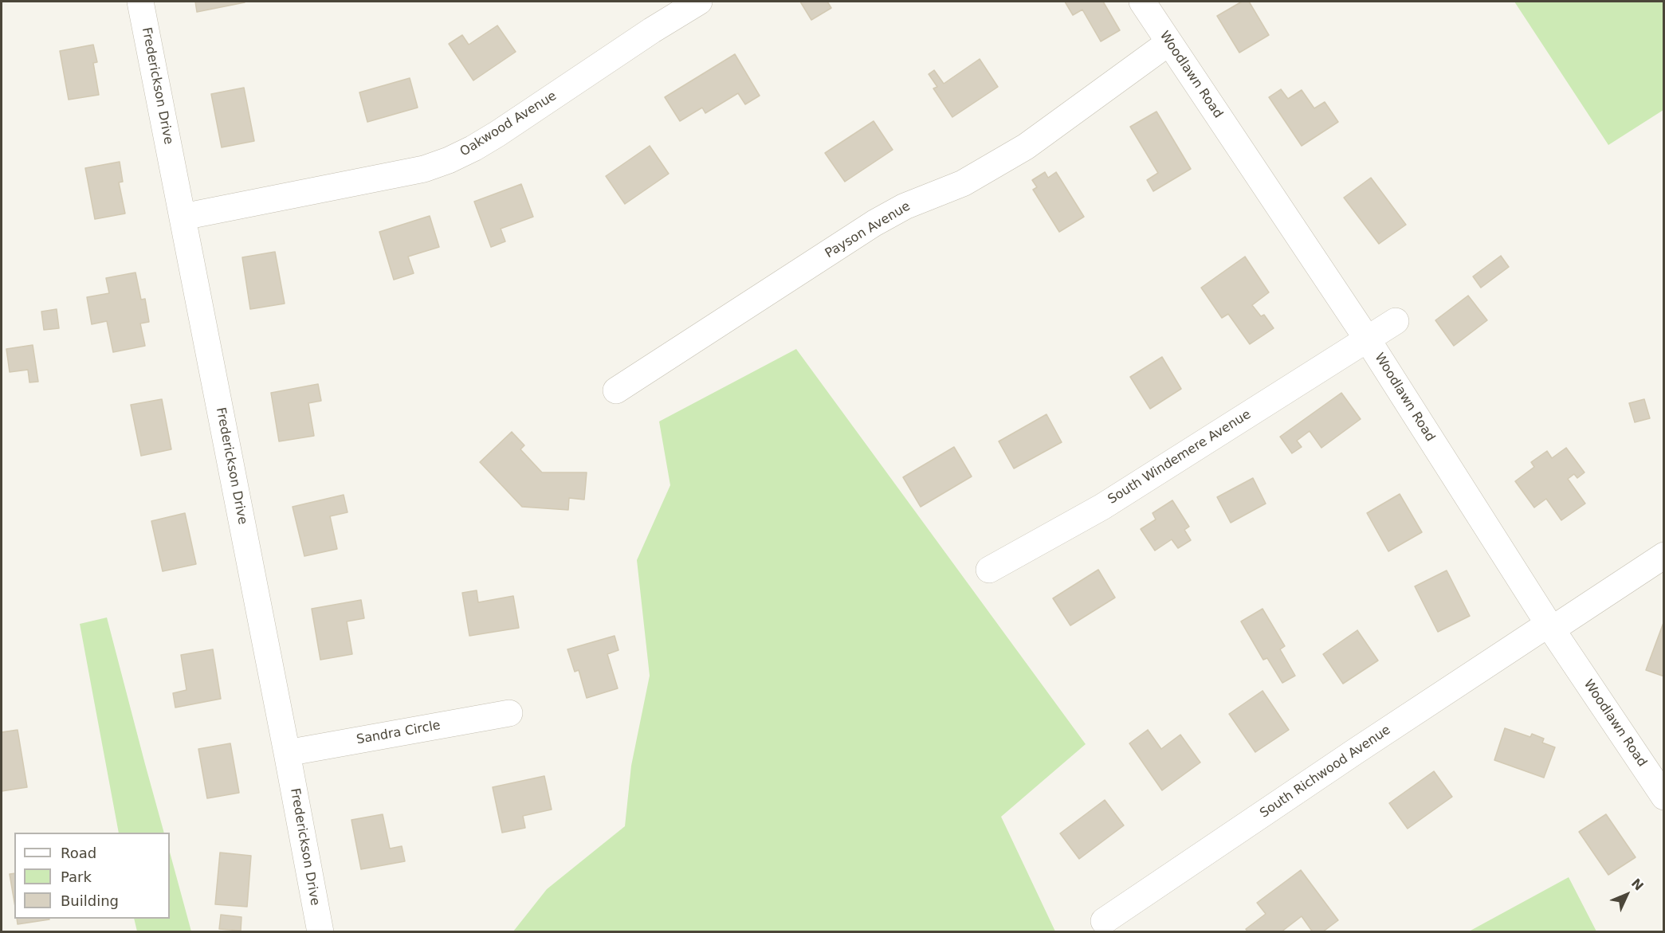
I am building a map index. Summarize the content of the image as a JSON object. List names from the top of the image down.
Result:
{
  "streets": {
    "street": [
      "Woodlawn Road",
      "Frederickson Drive",
      "Oakwood Avenue",
      "Payson Avenue",
      "South Windemere Avenue",
      "Sandra Circle",
      "South Richwood Avenue"
    ]
  },
  "crossings": [
    ["Woodlawn Road", "Payson Avenue"],
    ["Woodlawn Road", "South Windemere Avenue"],
    ["Woodlawn Road", "South Richwood Avenue"],
    ["Frederickson Drive", "Oakwood Avenue"],
    ["Frederickson Drive", "Sandra Circle"]
  ],
  "legend": ["Road", "Park", "Building"],
  "north": "top right"
}
